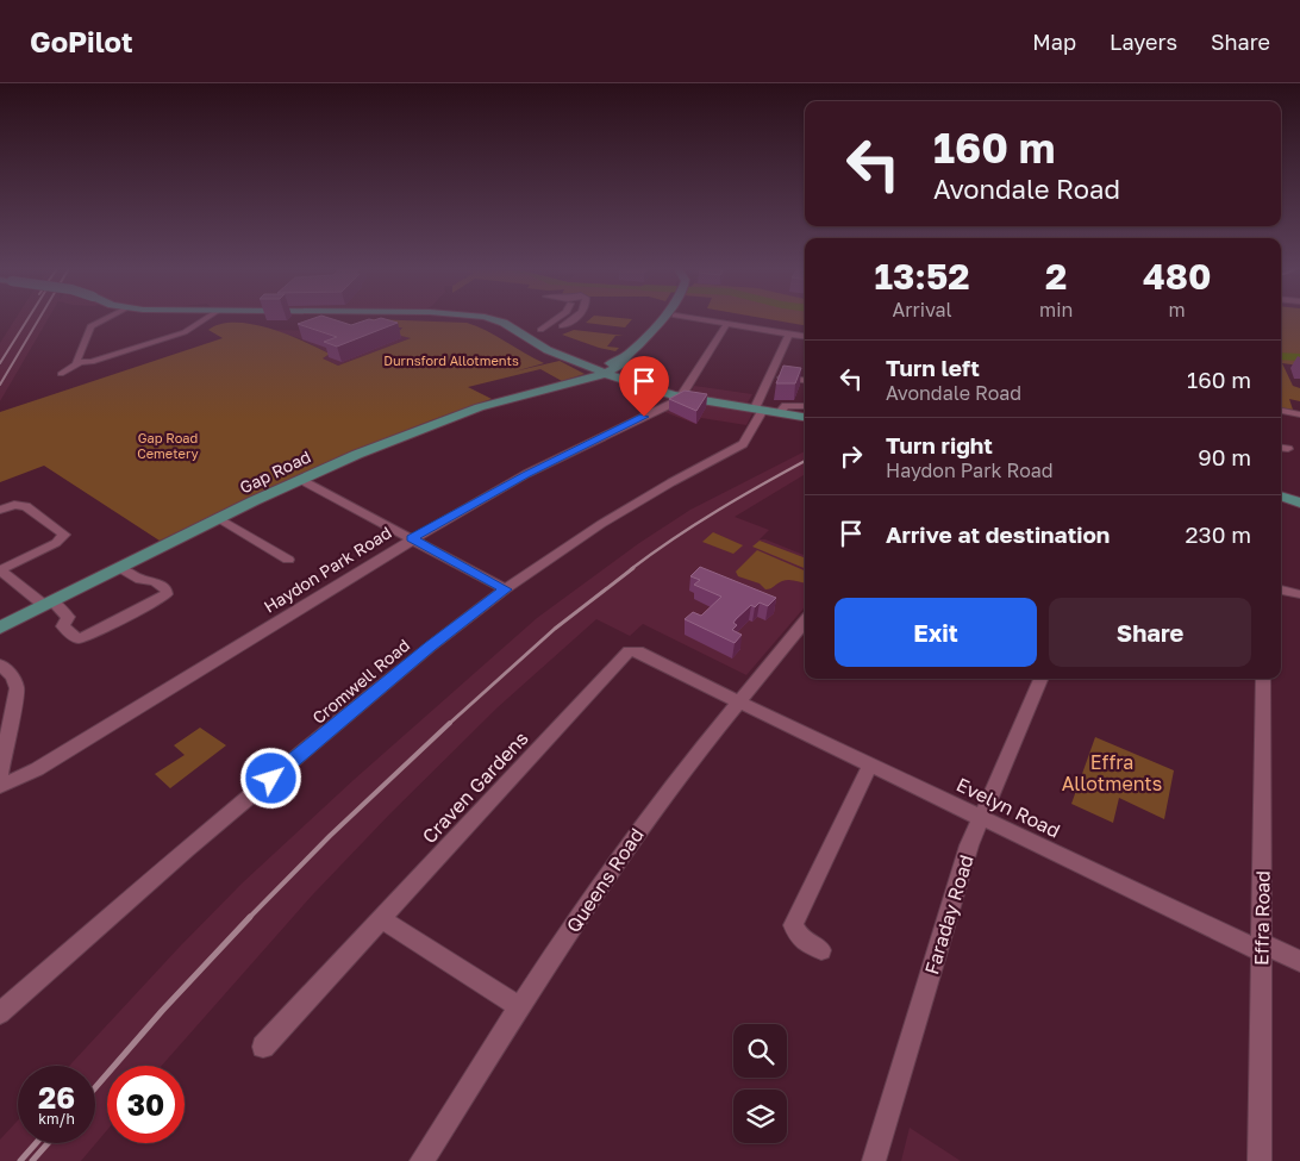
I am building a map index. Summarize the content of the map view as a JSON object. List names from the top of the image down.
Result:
{
  "streets": {
    "main road": ["Gap Road"],
    "street": [
      "Haydon Park Road",
      "Cromwell Road",
      "Craven Gardens",
      "Evelyn Road",
      "Queens Road",
      "Faraday Road",
      "Effra Road"
    ]
  },
  "crossings": [
    ["Craven Gardens", "Evelyn Road"],
    ["Craven Gardens", "Queens Road"],
    ["Evelyn Road", "Queens Road"],
    ["Evelyn Road", "Faraday Road"],
    ["Evelyn Road", "Effra Road"]
  ],
  "parks": ["Durnsford Allotments", "Gap Road Cemetery", "Effra Allotments"],
  "page": {
    "header": "GoPilot",
    "nav": ["Map", "Layers", "Share"],
    "turn": ["160 m", "Avondale Road"],
    "eta": [
      "13:52",
      "Arrival",
      "2",
      "min",
      "480",
      "m"
    ],
    "list": [
      {
        "name": "Turn left",
        "note": "Avondale Road",
        "value": "160 m"
      },
      {
        "name": "Turn right",
        "note": "Haydon Park Road",
        "value": "90 m"
      },
      {
        "name": "Arrive at destination",
        "value": "230 m"
      }
    ],
    "buttons": ["Exit", "Share"],
    "speed": "26 km/h",
    "limit": "30"
  }
}
